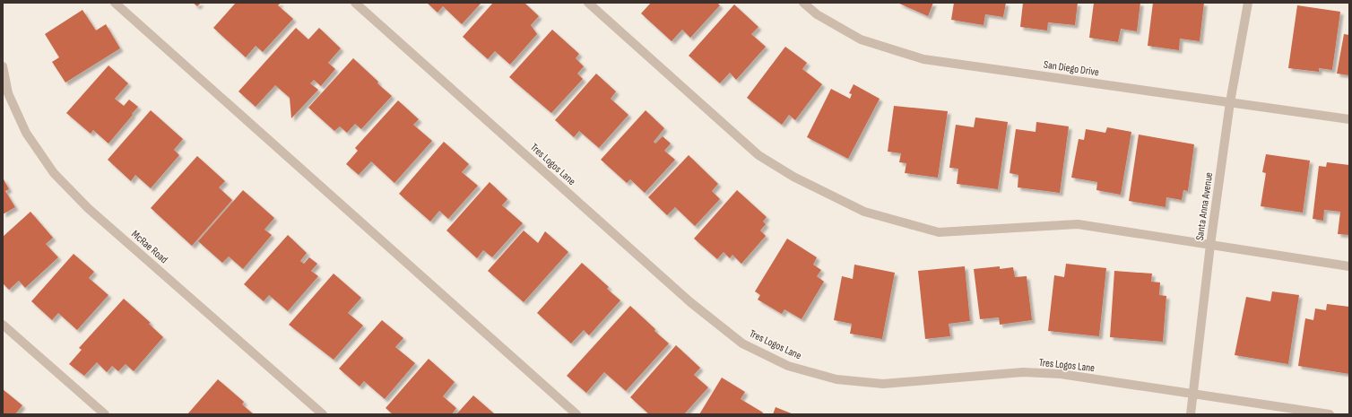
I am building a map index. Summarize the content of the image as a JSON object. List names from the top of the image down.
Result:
{
  "streets": {
    "street": [
      "San Diego Drive",
      "Tres Logos Lane",
      "Santa Anna Avenue",
      "McRae Road"
    ]
  },
  "crossings": [
    ["San Diego Drive", "Santa Anna Avenue"],
    ["Tres Logos Lane", "Santa Anna Avenue"]
  ]
}
